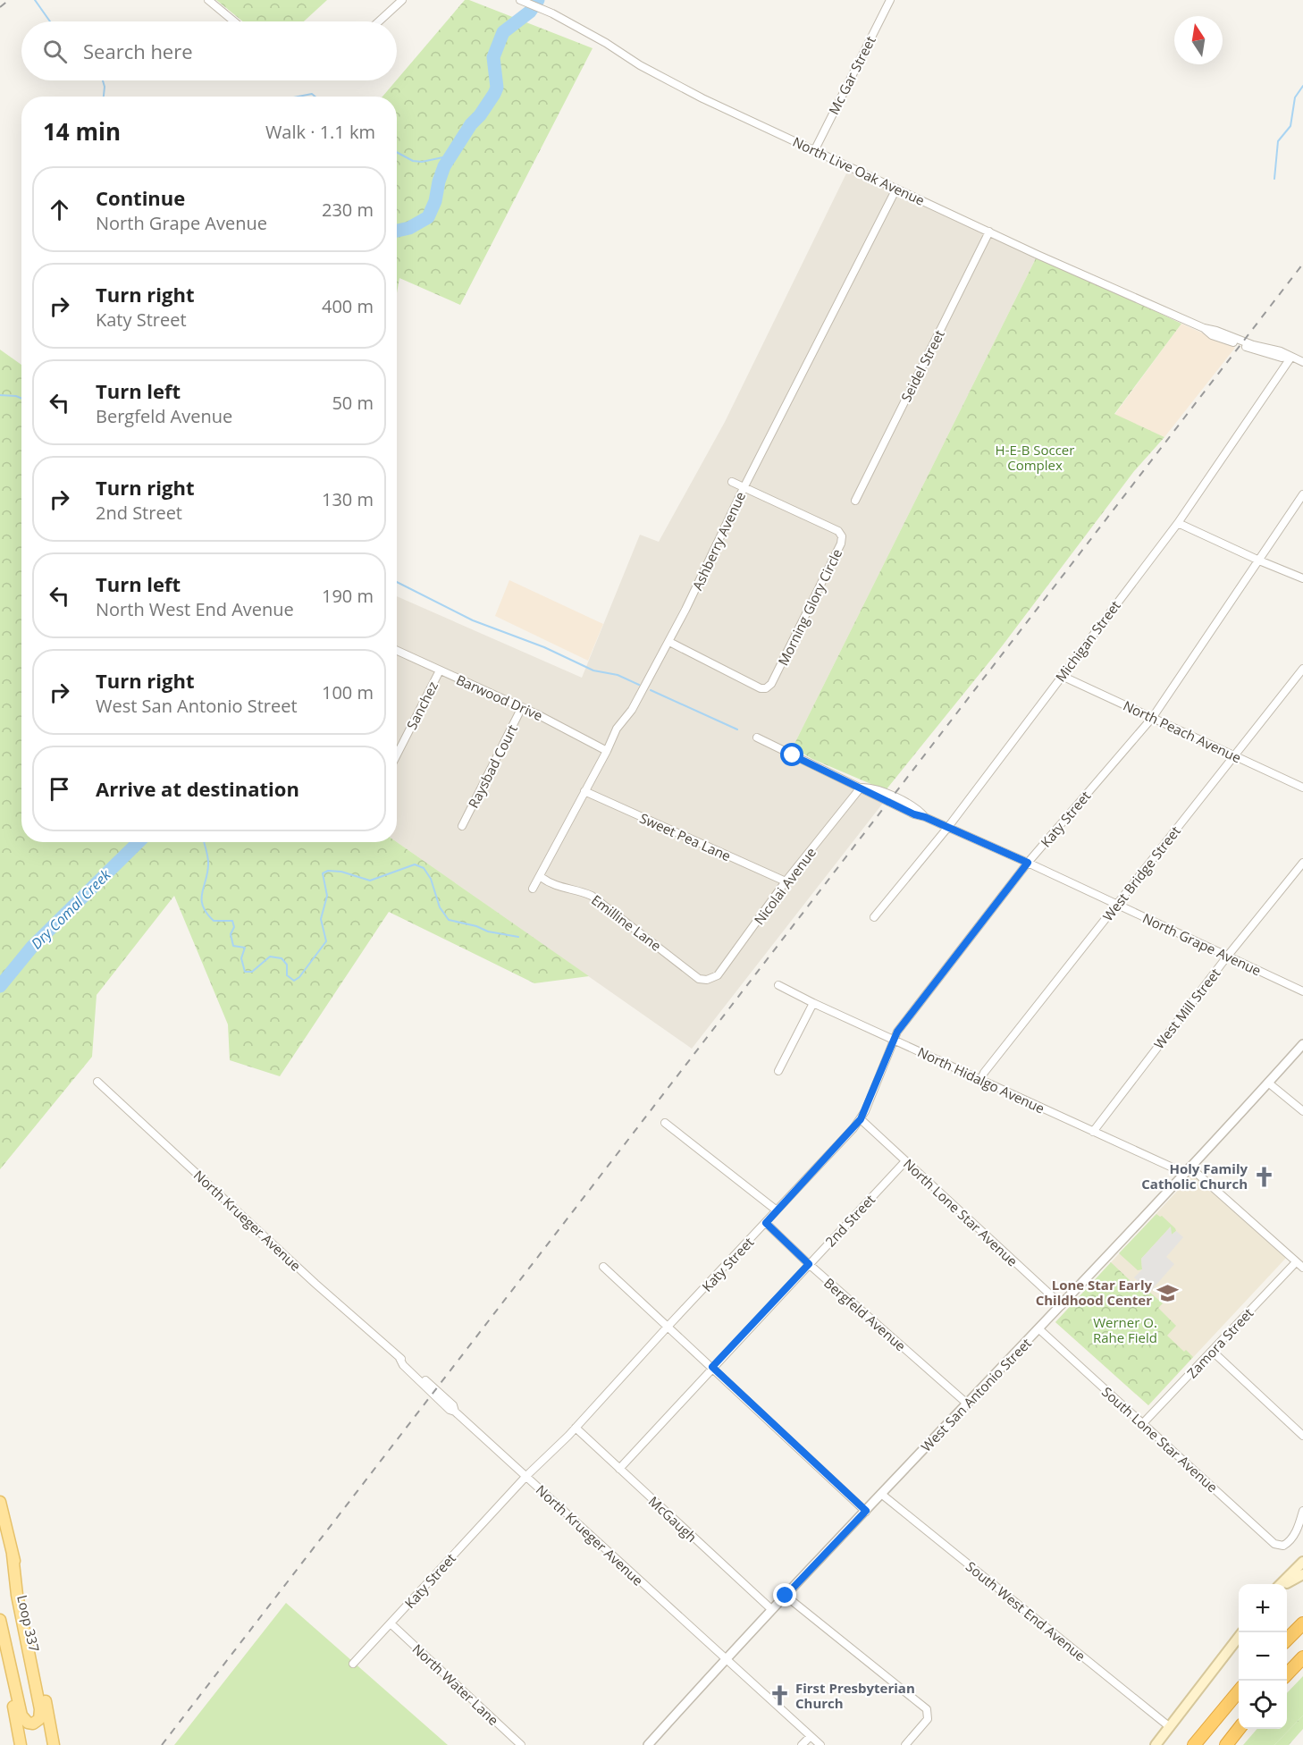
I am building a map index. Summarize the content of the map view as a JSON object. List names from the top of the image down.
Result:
{
  "streets": {
    "main road": ["Loop 337"],
    "street": [
      "Mc Gar Street",
      "North Live Oak Avenue",
      "Seidel Street",
      "Ashberry Avenue",
      "Morning Glory Circle",
      "Michigan Street",
      "Barwood Drive",
      "Sanchez",
      "North Peach Avenue",
      "Raysbad Court",
      "Katy Street",
      "Sweet Pea Lane",
      "West Bridge Street",
      "Nicolai Avenue",
      "Emilline Lane",
      "North Grape Avenue",
      "West Mill Street",
      "North Hidalgo Avenue",
      "North Lone Star Avenue",
      "North Krueger Avenue",
      "2nd Street",
      "Bergfeld Avenue",
      "Zamora Street",
      "West San Antonio Street",
      "South Lone Star Avenue",
      "McGaugh",
      "South West End Avenue",
      "North Water Lane"
    ]
  },
  "crossings": [
    ["Mc Gar Street", "North Live Oak Avenue"],
    ["North Live Oak Avenue", "Seidel Street"],
    ["North Live Oak Avenue", "Ashberry Avenue"],
    ["North Live Oak Avenue", "Michigan Street"],
    ["Ashberry Avenue", "Morning Glory Circle"],
    ["Ashberry Avenue", "Barwood Drive"],
    ["Ashberry Avenue", "Sweet Pea Lane"],
    ["Ashberry Avenue", "Emilline Lane"],
    ["Michigan Street", "North Peach Avenue"],
    ["Michigan Street", "North Grape Avenue"],
    ["Barwood Drive", "Sanchez"],
    ["Barwood Drive", "Raysbad Court"],
    ["North Peach Avenue", "Katy Street"],
    ["North Peach Avenue", "West Bridge Street"],
    ["Katy Street", "North Grape Avenue"],
    ["Katy Street", "North Hidalgo Avenue"],
    ["Katy Street", "North Lone Star Avenue"],
    ["Katy Street", "North Krueger Avenue"],
    ["Katy Street", "Bergfeld Avenue"],
    ["Katy Street", "McGaugh"],
    ["Katy Street", "North Water Lane"],
    ["Sweet Pea Lane", "Nicolai Avenue"],
    ["West Bridge Street", "North Grape Avenue"],
    ["West Bridge Street", "North Hidalgo Avenue"],
    ["Nicolai Avenue", "Emilline Lane"],
    ["Nicolai Avenue", "North Grape Avenue"],
    ["North Grape Avenue", "West Mill Street"],
    ["West Mill Street", "North Hidalgo Avenue"],
    ["North Hidalgo Avenue", "Zamora Street"],
    ["North Hidalgo Avenue", "West San Antonio Street"],
    ["North Lone Star Avenue", "2nd Street"],
    ["North Lone Star Avenue", "West San Antonio Street"],
    ["North Krueger Avenue", "West San Antonio Street"],
    ["2nd Street", "Bergfeld Avenue"],
    ["2nd Street", "McGaugh"],
    ["Bergfeld Avenue", "West San Antonio Street"],
    ["Zamora Street", "South Lone Star Avenue"],
    ["West San Antonio Street", "South Lone Star Avenue"],
    ["West San Antonio Street", "McGaugh"],
    ["West San Antonio Street", "South West End Avenue"]
  ],
  "water": ["Dry Comal Creek"],
  "parks": ["H-E-B Soccer Complex", "Werner O. Rahe Field"],
  "places": {
    "church": ["Holy Family Catholic Church", "First Presbyterian Church"],
    "school or university": ["Lone Star Early Childhood Center"]
  },
  "north": "top",
  "page": {
    "search": "Search here",
    "heading": ["14 min", "Walk · 1.1 km"],
    "list": [
      ["Continue", "North Grape Avenue", "230 m"],
      ["Turn right", "Katy Street", "400 m"],
      ["Turn left", "Bergfeld Avenue", "50 m"],
      ["Turn right", "2nd Street", "130 m"],
      ["Turn left", "North West End Avenue", "190 m"],
      ["Turn right", "West San Antonio Street", "100 m"],
      "Arrive at destination"
    ],
    "map_buttons": ["+", "−"]
  }
}
